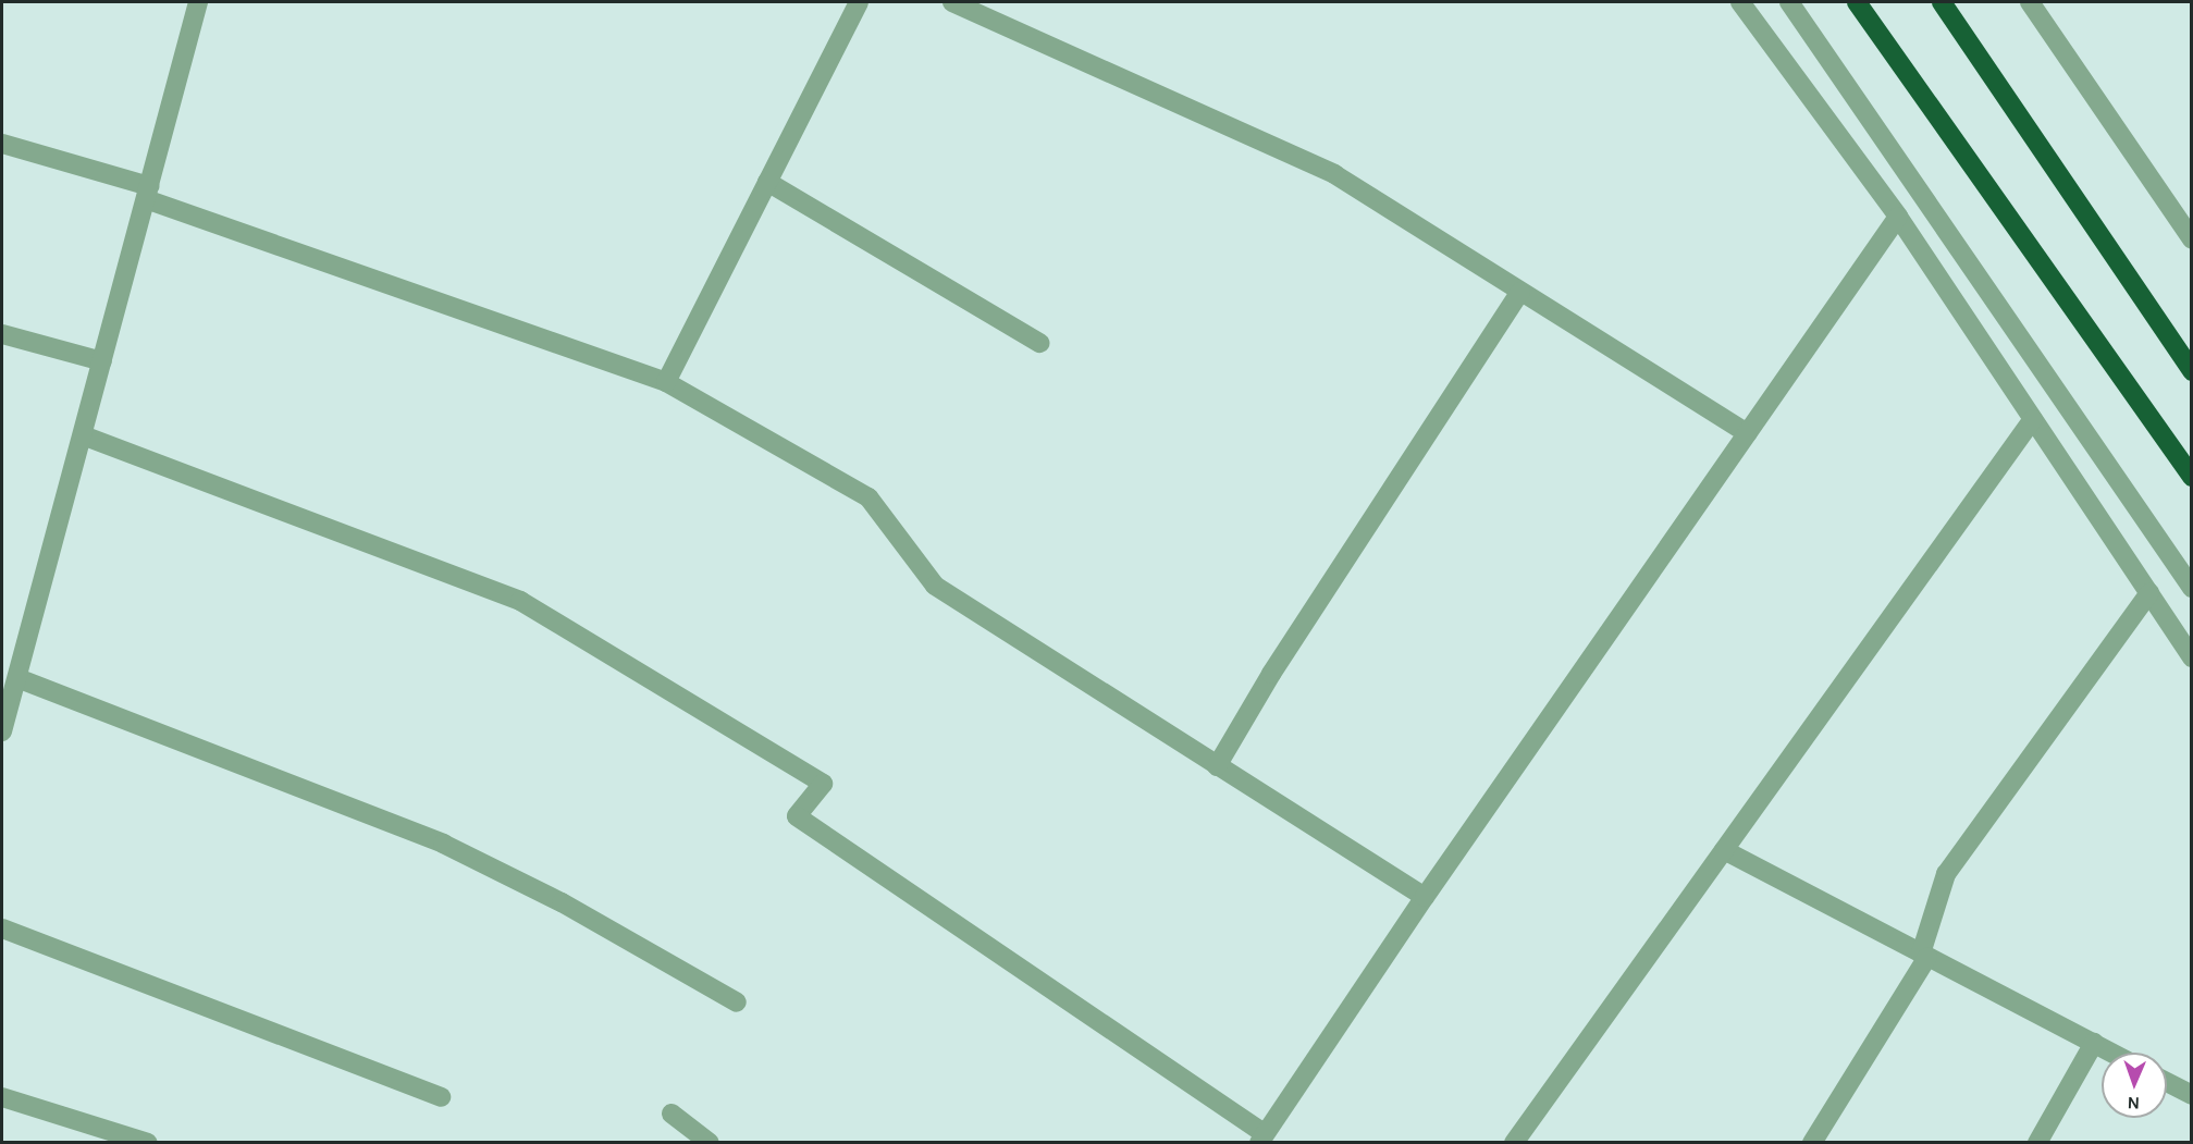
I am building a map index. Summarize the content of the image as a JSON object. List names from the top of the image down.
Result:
{
  "north": "bottom"
}
